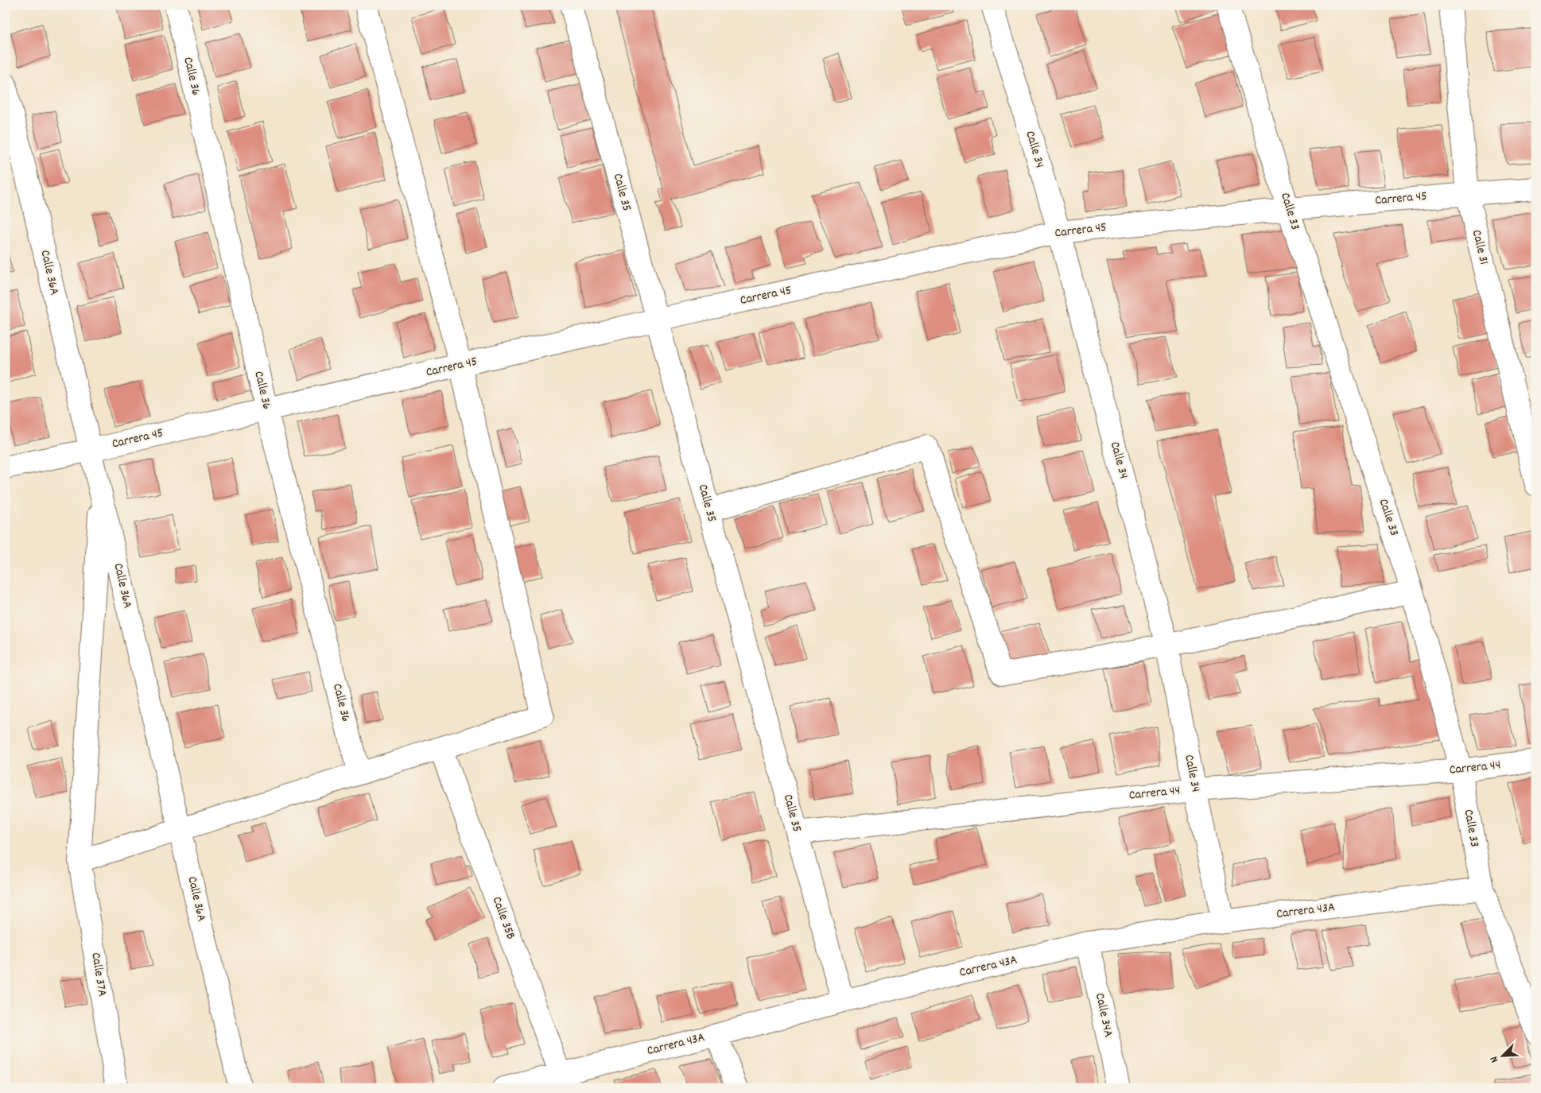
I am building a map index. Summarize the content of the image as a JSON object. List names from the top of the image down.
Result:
{
  "streets": {
    "street": [
      "Calle 36",
      "Calle 34",
      "Calle 35",
      "Carrera 45",
      "Calle 33",
      "Calle 31",
      "Calle 36A",
      "Carrera 44",
      "Carrera 43A",
      "Calle 35B",
      "Calle 37A",
      "Calle 34A"
    ]
  },
  "crossings": [
    ["Calle 36", "Carrera 45"],
    ["Calle 34", "Carrera 45"],
    ["Calle 34", "Carrera 44"],
    ["Calle 34", "Carrera 43A"],
    ["Calle 35", "Carrera 45"],
    ["Calle 35", "Carrera 44"],
    ["Calle 35", "Carrera 43A"],
    ["Carrera 45", "Calle 33"],
    ["Carrera 45", "Calle 31"],
    ["Carrera 45", "Calle 36A"],
    ["Calle 33", "Carrera 44"],
    ["Calle 33", "Carrera 43A"],
    ["Calle 36A", "Calle 37A"],
    ["Carrera 43A", "Calle 35B"],
    ["Carrera 43A", "Calle 34A"]
  ],
  "north": "bottom left"
}
